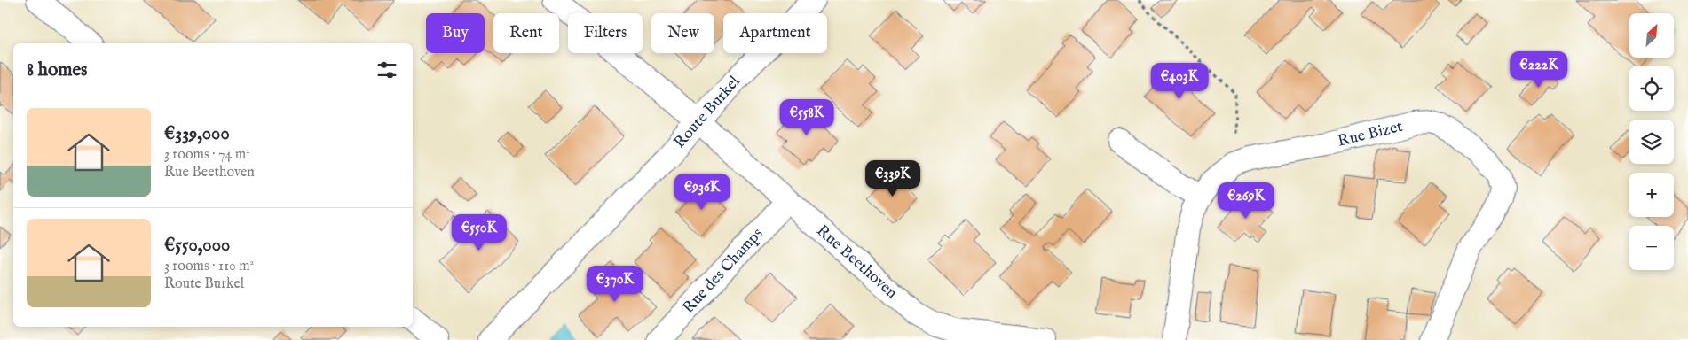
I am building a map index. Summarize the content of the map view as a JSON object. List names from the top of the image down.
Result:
{
  "streets": {
    "street": [
      "Route Burkel",
      "Rue Bizet",
      "Rue Beethoven",
      "Rue des Champs"
    ]
  },
  "crossings": [
    ["Route Burkel", "Rue Beethoven"],
    ["Rue Beethoven", "Rue des Champs"]
  ],
  "north": "top right",
  "page": {
    "map_buttons": ["+", "−"],
    "chip": [
      "Buy",
      "Rent",
      "Filters",
      "New",
      "Apartment"
    ],
    "heading": "8 homes",
    "price": [
      "€222K",
      "€403K",
      "€558K",
      "€339K",
      "€936K",
      "€269K",
      "€550K",
      "€370K"
    ],
    "list": [
      {
        "name": "€339,000",
        "note": "3 rooms · 74 m² · Rue Beethoven"
      },
      {
        "name": "€550,000",
        "note": "3 rooms · 110 m² · Route Burkel"
      }
    ]
  }
}
